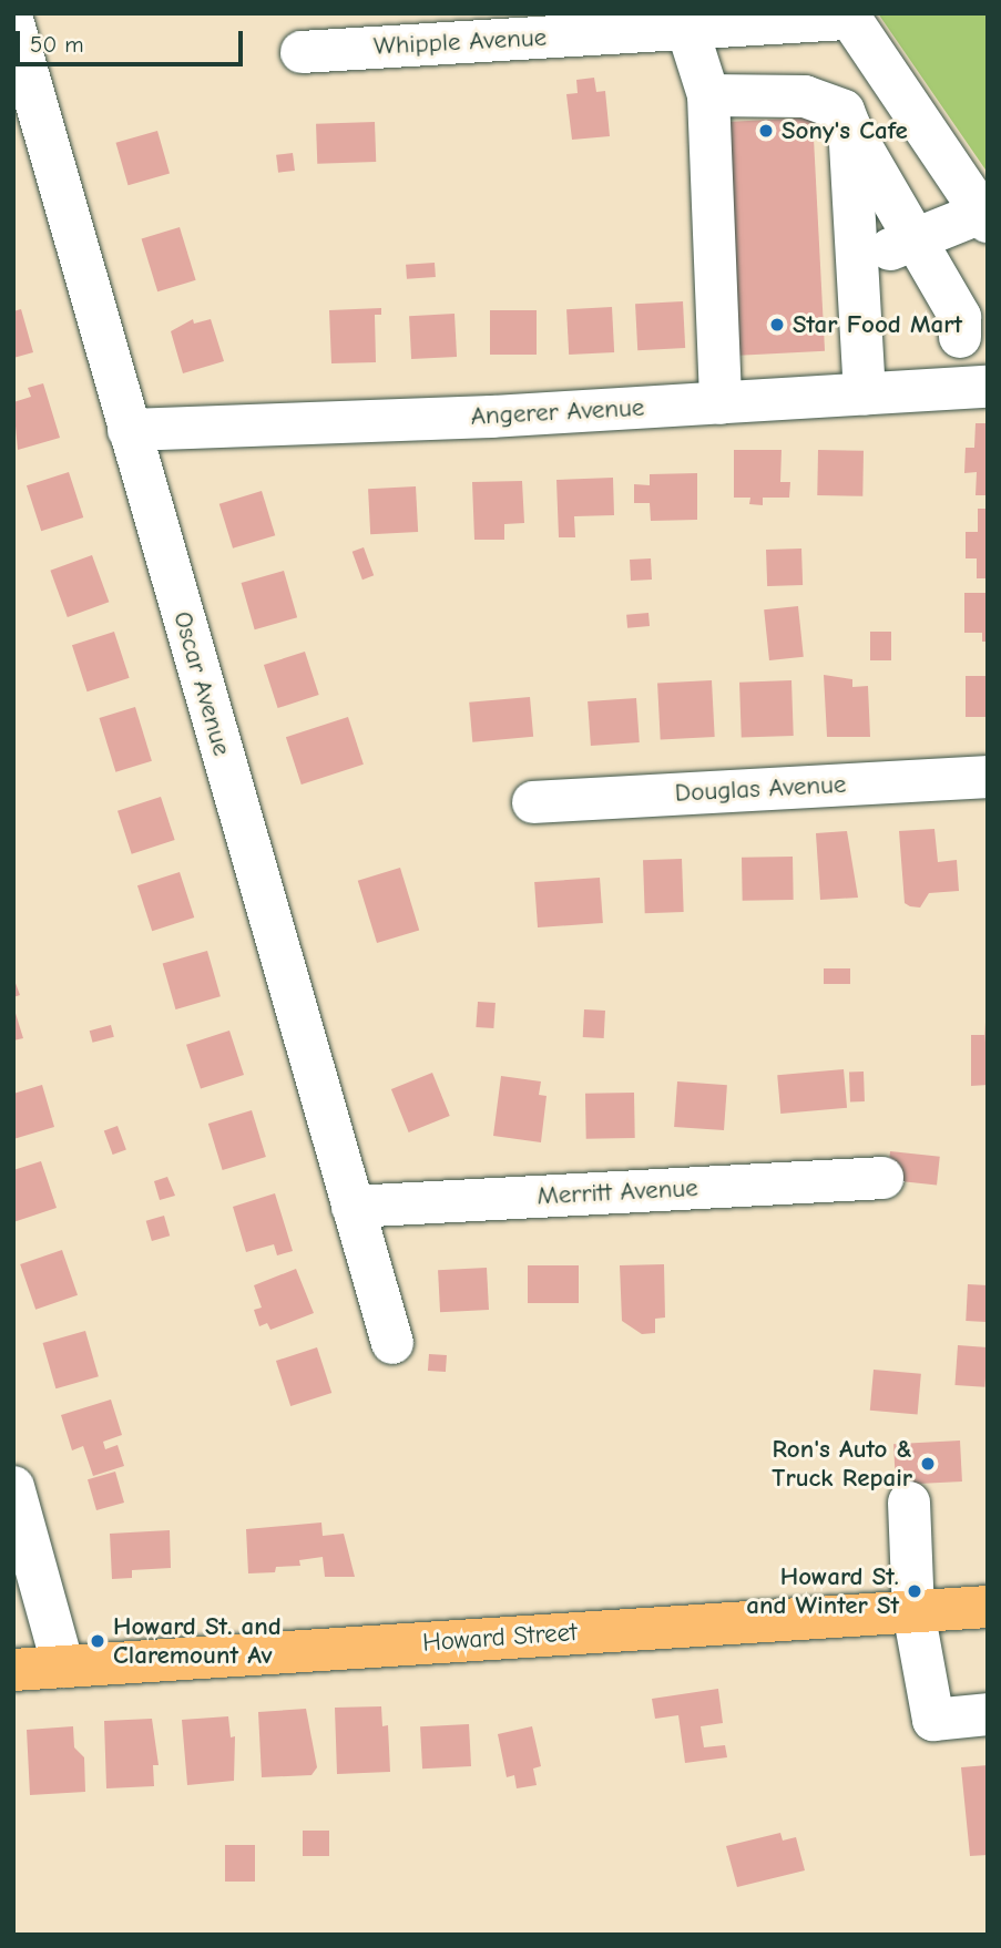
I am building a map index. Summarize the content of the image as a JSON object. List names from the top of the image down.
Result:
{
  "streets": {
    "main road": ["Howard Street"],
    "street": [
      "Whipple Avenue",
      "Angerer Avenue",
      "Oscar Avenue",
      "Douglas Avenue",
      "Merritt Avenue"
    ]
  },
  "crossings": [
    ["Angerer Avenue", "Oscar Avenue"],
    ["Oscar Avenue", "Merritt Avenue"]
  ],
  "places": [
    "Sony's Cafe",
    "Star Food Mart",
    "Ron's Auto & Truck Repair",
    "Howard St. and Winter St",
    "Howard St. and Claremount Av"
  ],
  "scale_bar": "50 m"
}
